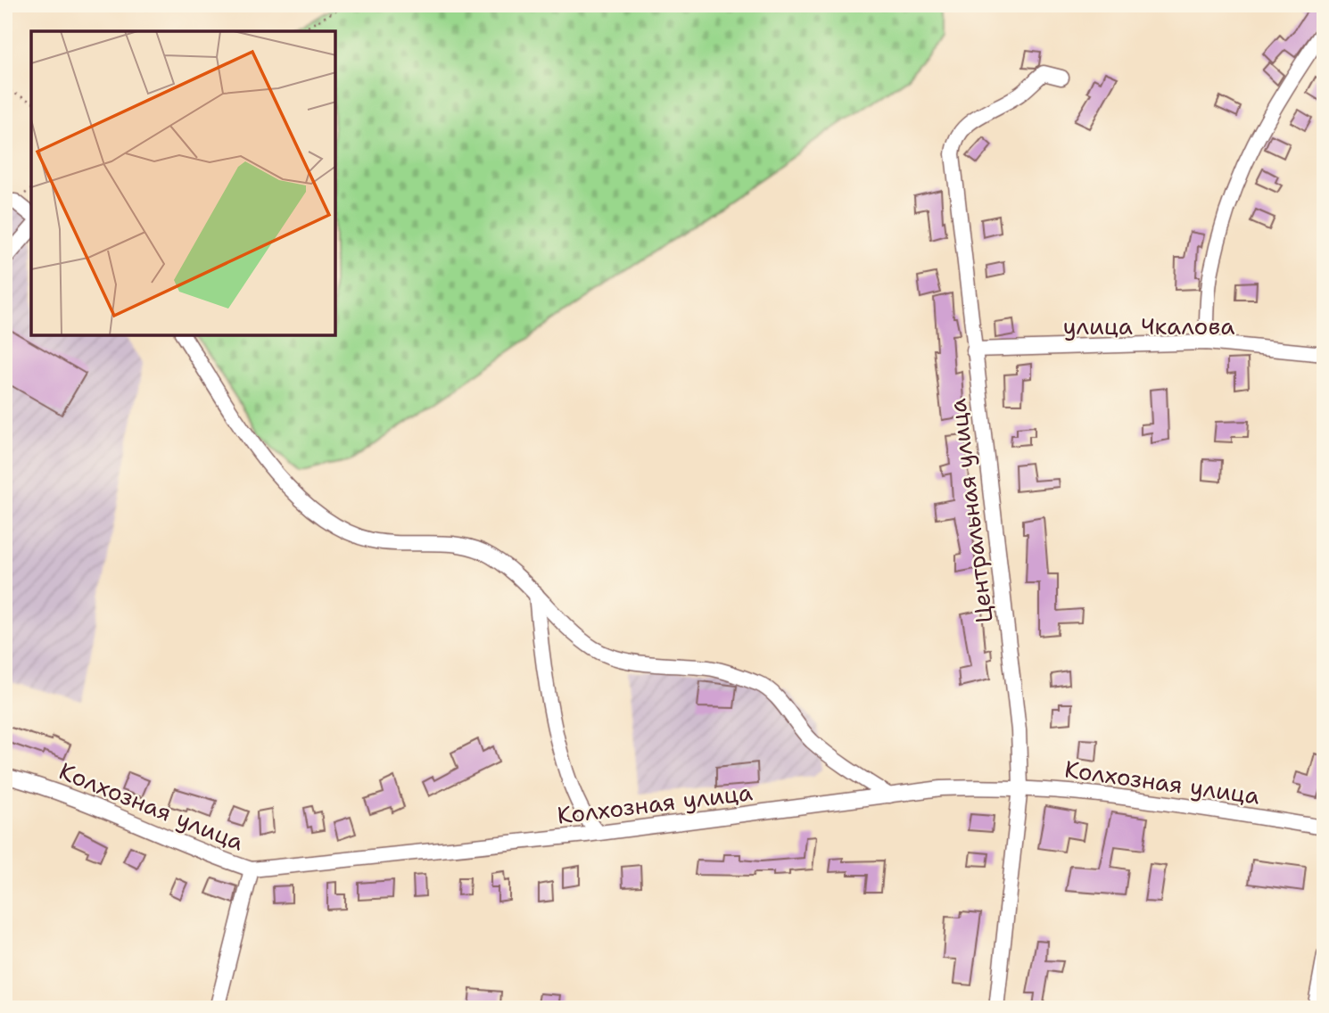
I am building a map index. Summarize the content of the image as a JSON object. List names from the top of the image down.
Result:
{
  "streets": {
    "street": ["улица Чкалова", "Центральная улица", "Колхозная улица"]
  },
  "crossings": [
    ["улица Чкалова", "Центральная улица"],
    ["Центральная улица", "Колхозная улица"]
  ]
}
